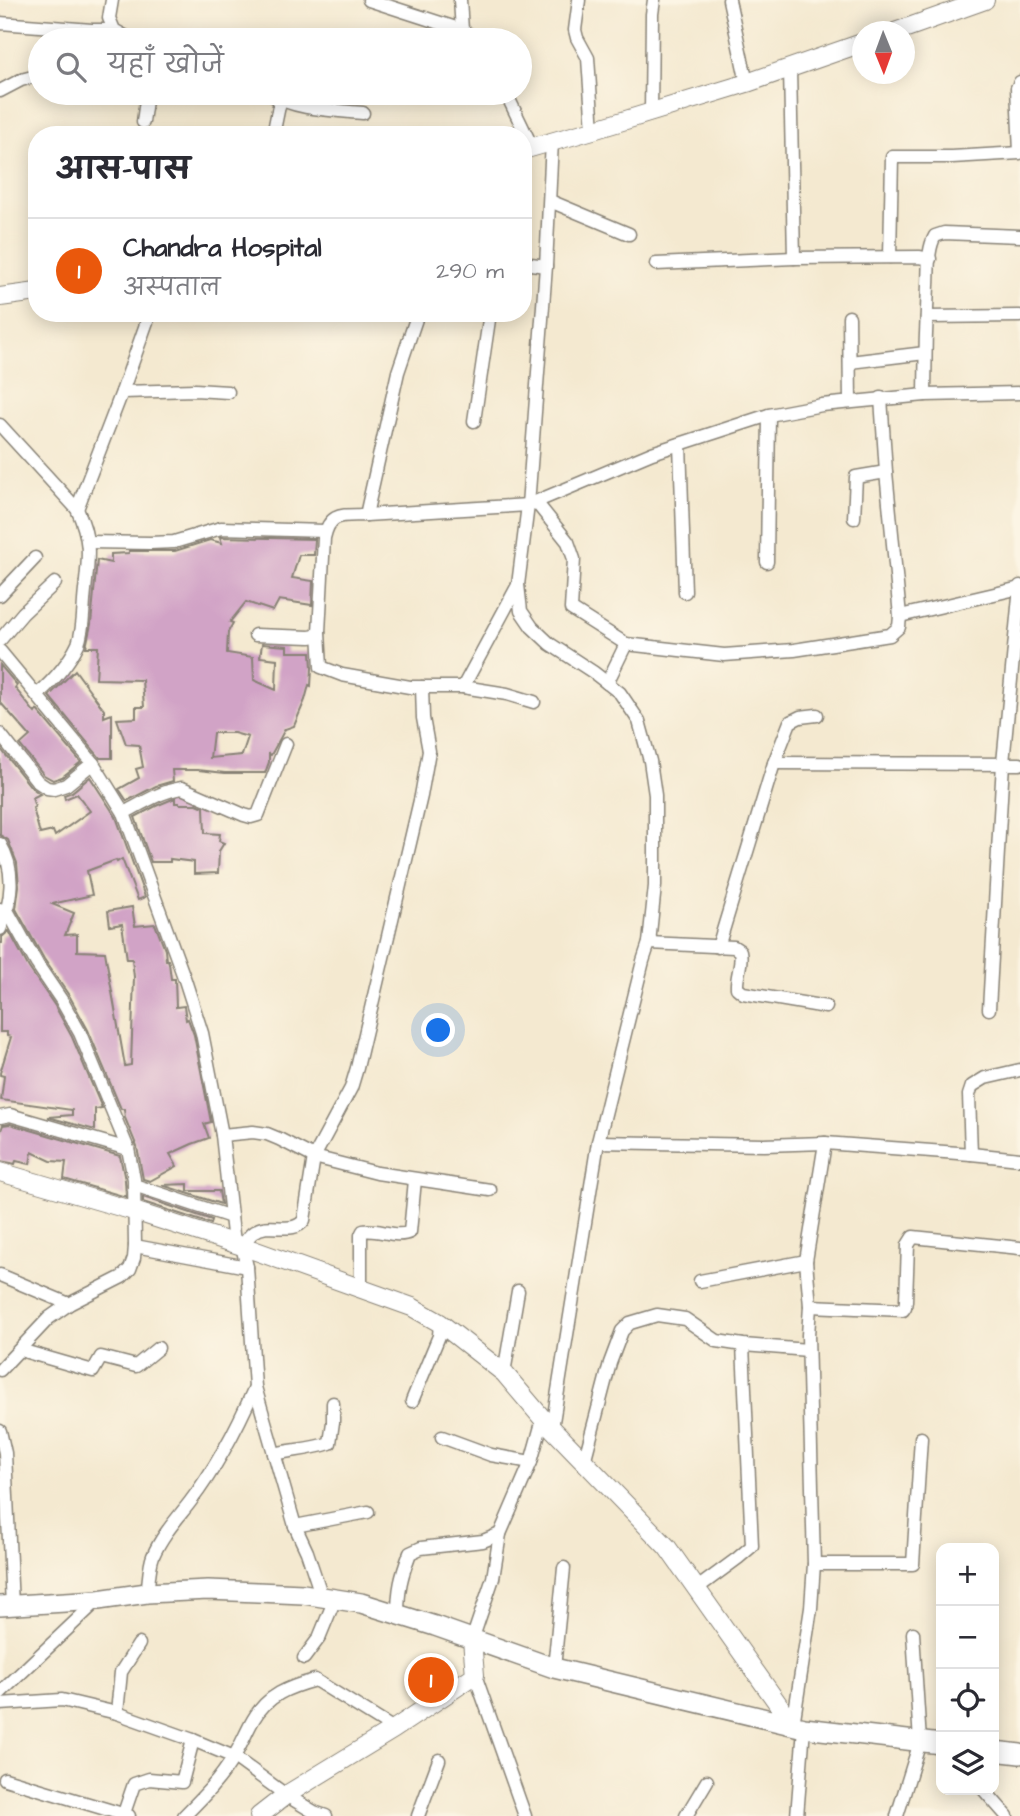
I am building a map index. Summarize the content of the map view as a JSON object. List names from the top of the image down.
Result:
{
  "north": "bottom",
  "page": {
    "search": "यहाँ खोजें",
    "heading": "आस-पास",
    "list": [
      {
        "mark": "1",
        "name": "Chandra Hospital",
        "note": "अस्पताल",
        "value": "290 m"
      }
    ],
    "map_buttons": ["+", "−"],
    "pins": "1"
  }
}
